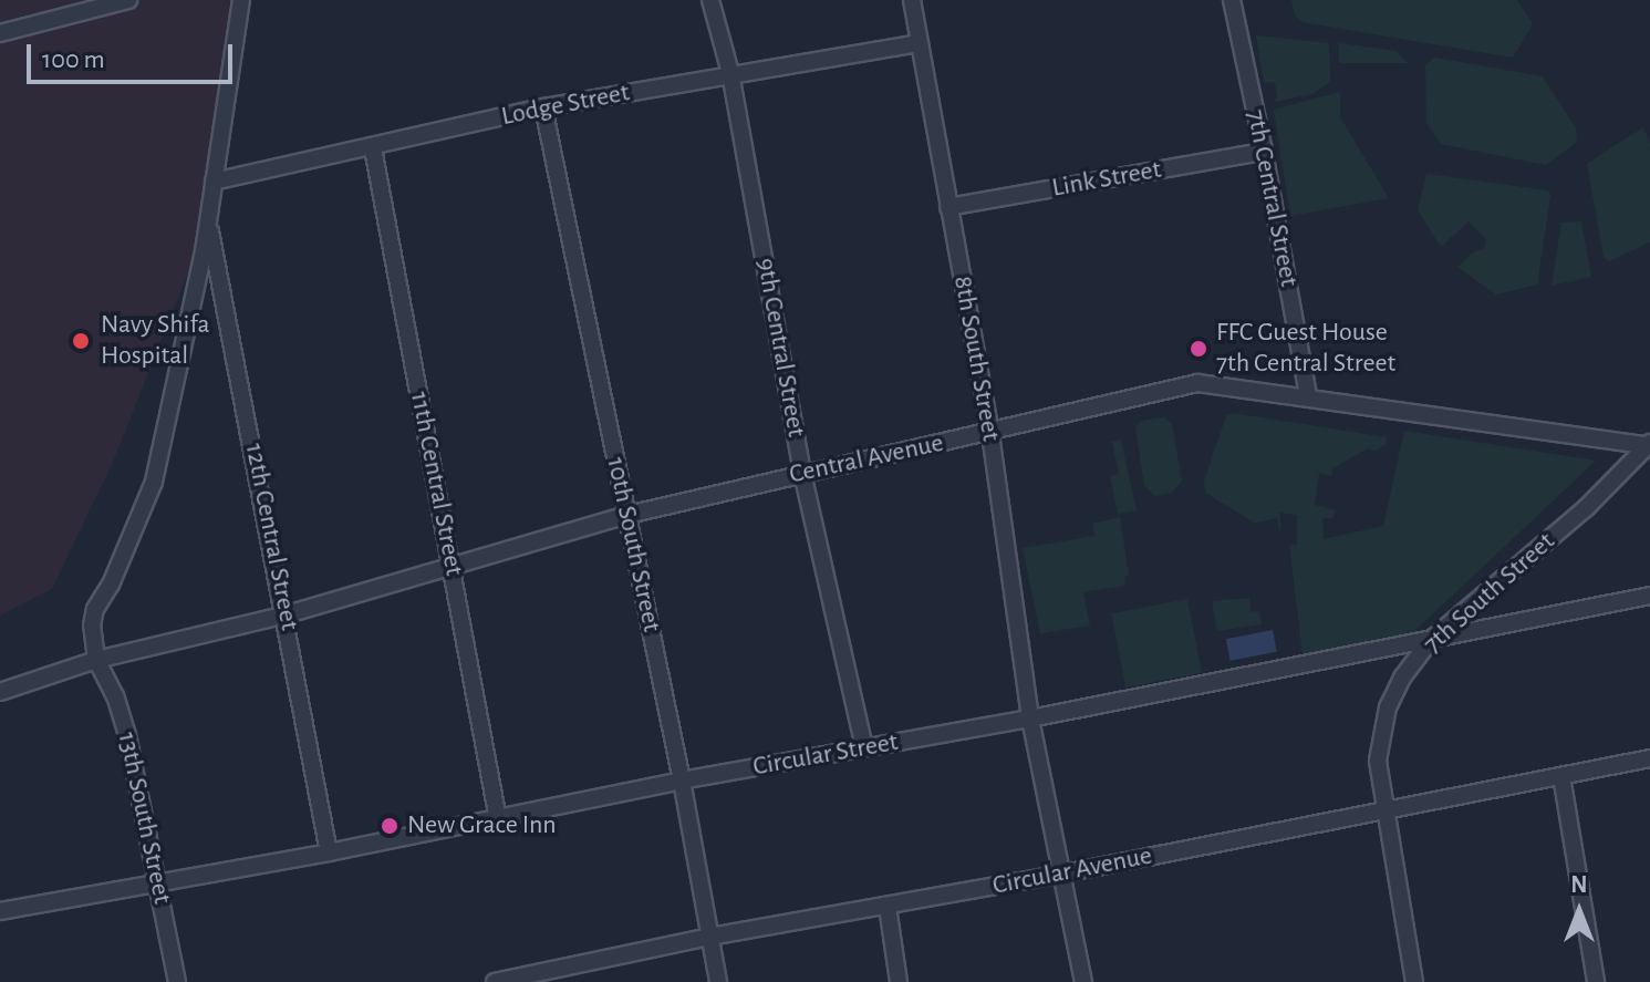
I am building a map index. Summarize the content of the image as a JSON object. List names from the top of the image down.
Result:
{
  "streets": {
    "street": [
      "Lodge Street",
      "Link Street",
      "7th Central Street",
      "9th Central Street",
      "8th South Street",
      "Central Avenue",
      "11th Central Street",
      "12th Central Street",
      "10th South Street",
      "7th South Street",
      "Circular Street",
      "13th South Street",
      "Circular Avenue"
    ]
  },
  "crossings": [
    ["Lodge Street", "9th Central Street"],
    ["Lodge Street", "8th South Street"],
    ["Lodge Street", "11th Central Street"],
    ["Lodge Street", "10th South Street"],
    ["Link Street", "7th Central Street"],
    ["Link Street", "8th South Street"],
    ["7th Central Street", "Central Avenue"],
    ["9th Central Street", "Central Avenue"],
    ["9th Central Street", "Circular Street"],
    ["8th South Street", "Central Avenue"],
    ["8th South Street", "Circular Street"],
    ["8th South Street", "Circular Avenue"],
    ["Central Avenue", "11th Central Street"],
    ["Central Avenue", "12th Central Street"],
    ["Central Avenue", "10th South Street"],
    ["Central Avenue", "7th South Street"],
    ["Central Avenue", "13th South Street"],
    ["11th Central Street", "Circular Street"],
    ["12th Central Street", "Circular Street"],
    ["10th South Street", "Circular Street"],
    ["10th South Street", "Circular Avenue"],
    ["7th South Street", "Circular Street"],
    ["7th South Street", "Circular Avenue"],
    ["Circular Street", "13th South Street"]
  ],
  "places": ["Navy Shifa Hospital", "FFC Guest House 7th Central Street", "New Grace Inn"],
  "scale_bar": "100 m",
  "north": "top"
}
